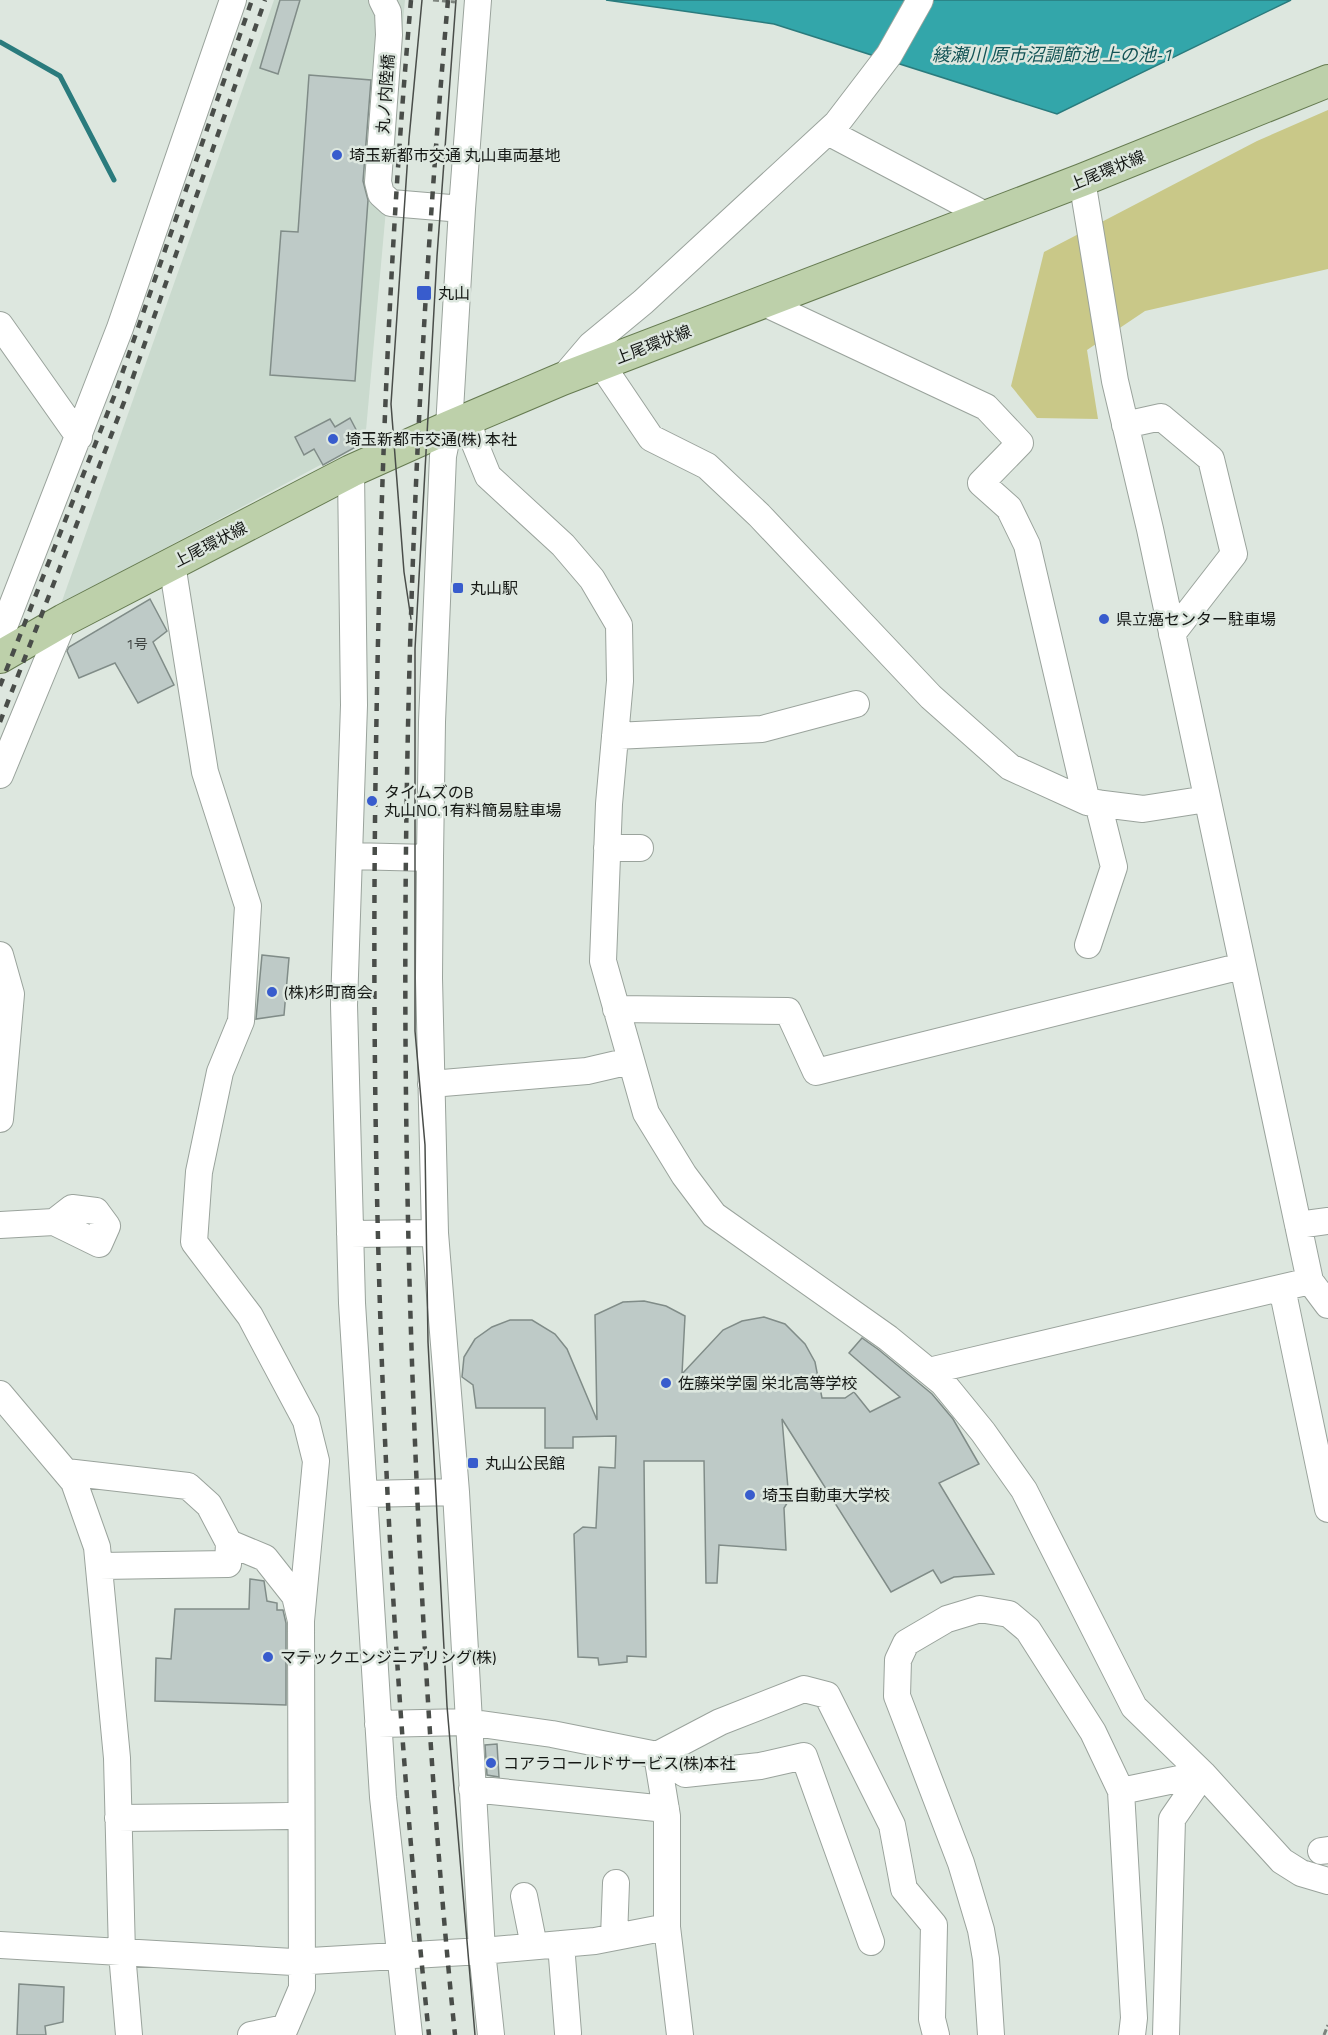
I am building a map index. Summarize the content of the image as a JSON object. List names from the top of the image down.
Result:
{
  "streets": {
    "main road": ["上尾環状線"],
    "street": ["丸ノ内陸橋"]
  },
  "water": ["綾瀬川 原市沼調節池 上の池-1"],
  "places": {
    "other": [
      "埼玉新都市交通 丸山車両基地",
      "埼玉新都市交通(株) 本社",
      "県立癌センター駐車場",
      "タイムズのB 丸山NO.1有料簡易駐車場",
      "(株)杉町商会",
      "佐藤栄学園 栄北高等学校",
      "埼玉自動車大学校",
      "マテックエンジニアリング(株)",
      "コアラコールドサービス(株)本社"
    ],
    "transit": ["丸山", "丸山駅", "丸山公民館"]
  },
  "house_numbers": ["1号"]
}
